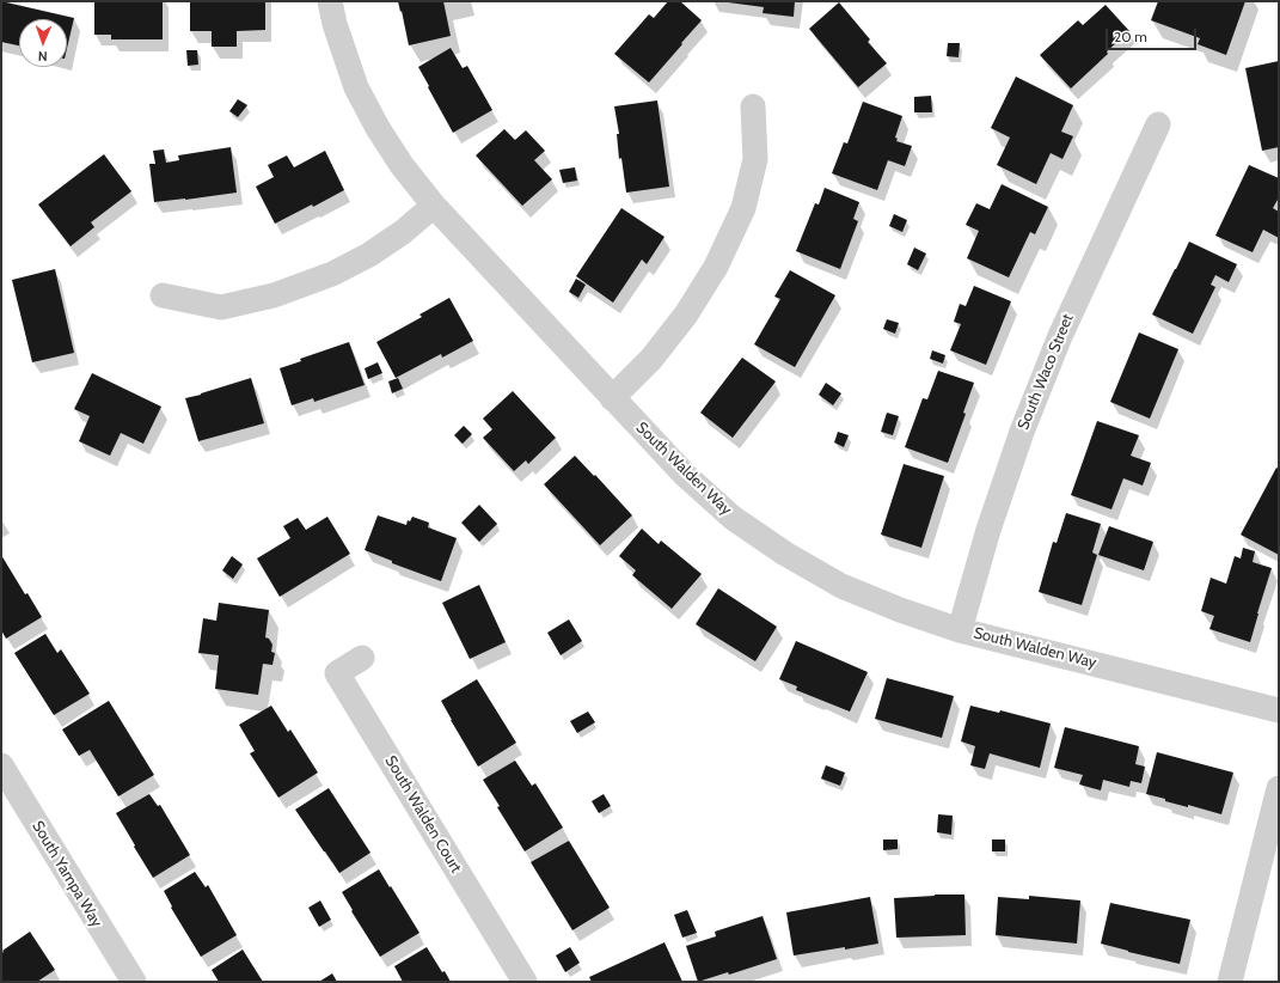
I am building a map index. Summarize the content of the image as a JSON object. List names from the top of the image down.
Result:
{
  "streets": {
    "street": [
      "South Waco Street",
      "South Walden Way",
      "South Walden Court",
      "South Yampa Way"
    ]
  },
  "crossings": [
    ["South Waco Street", "South Walden Way"]
  ],
  "scale_bar": "20 m",
  "north": "bottom"
}
